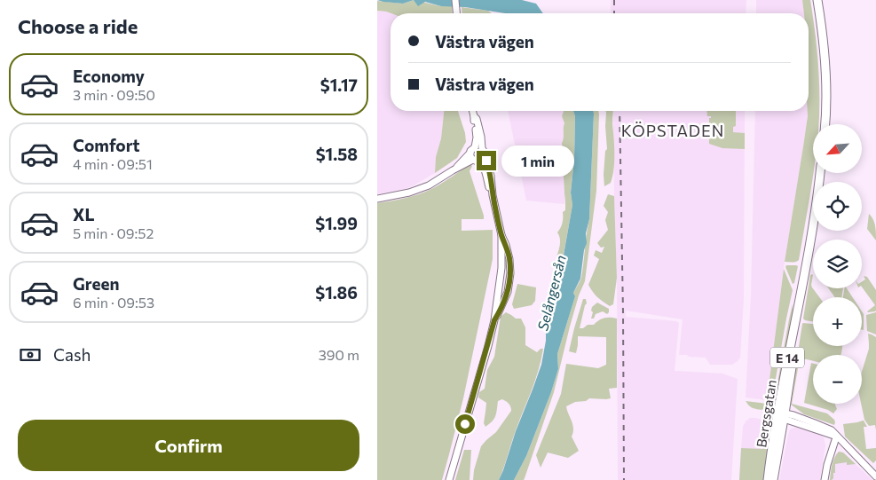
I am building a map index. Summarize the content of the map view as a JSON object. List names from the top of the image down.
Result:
{
  "streets": {
    "highway": ["E 14", "Bergsgatan"]
  },
  "districts": ["KÖPSTADEN"],
  "water": ["Selångersån"],
  "north": "bottom left",
  "page": {
    "heading": "Choose a ride",
    "banner": ["Västra vägen", "Västra vägen"],
    "list": [
      {
        "name": "Economy",
        "note": "3 min · 09:50",
        "value": "$1.17"
      },
      {
        "name": "Comfort",
        "note": "4 min · 09:51",
        "value": "$1.58"
      },
      {
        "name": "XL",
        "note": "5 min · 09:52",
        "value": "$1.99"
      },
      {
        "name": "Green",
        "note": "6 min · 09:53",
        "value": "$1.86"
      }
    ],
    "map_buttons": ["+", "−"],
    "bubble": "1 min",
    "pay": ["Cash", "390 m"],
    "buttons": "Confirm"
  }
}
